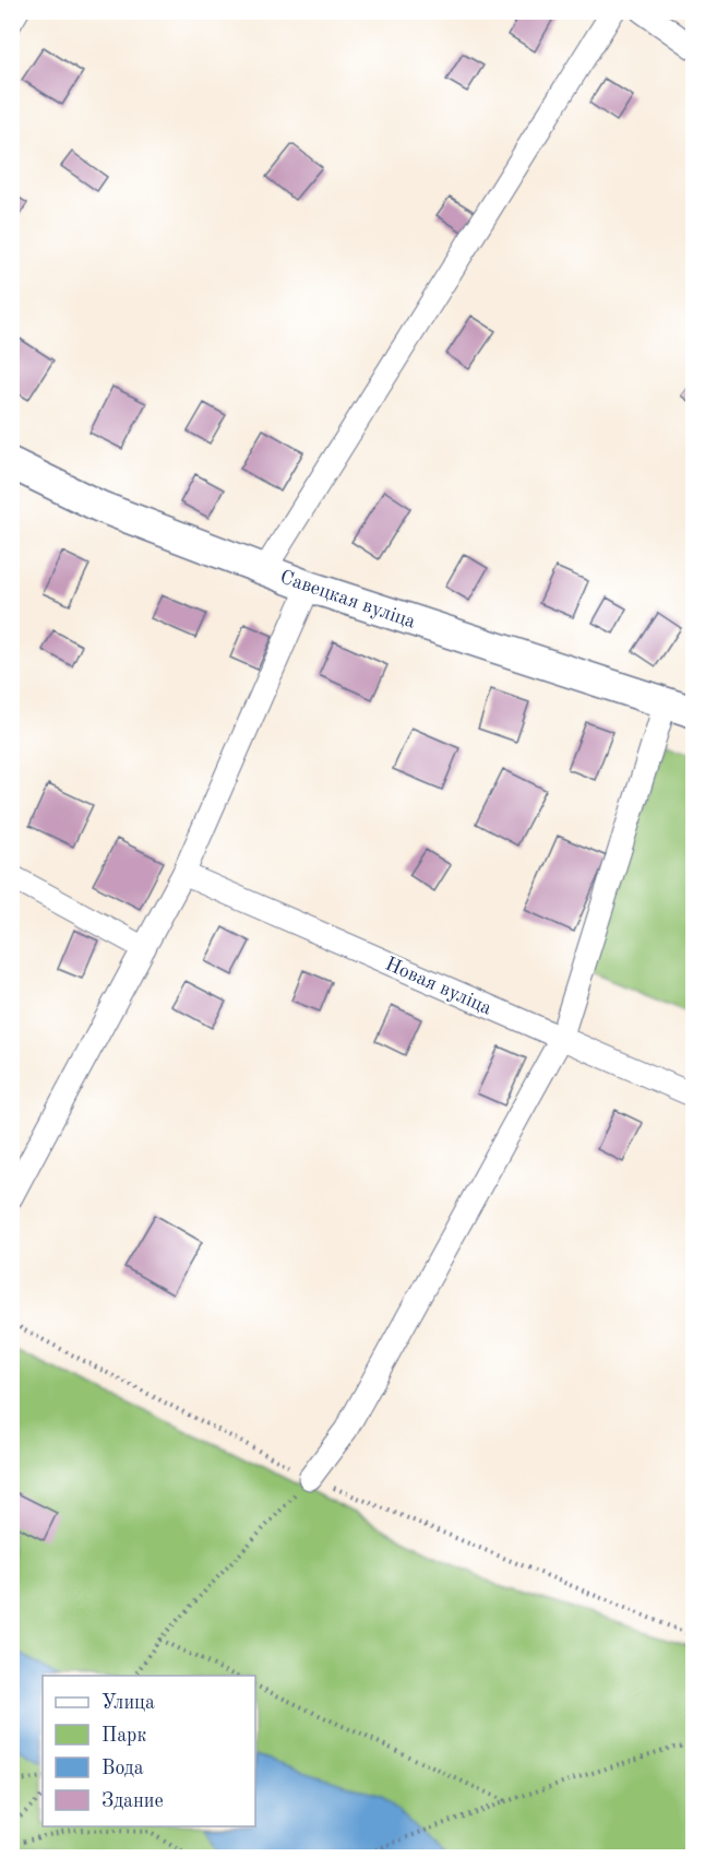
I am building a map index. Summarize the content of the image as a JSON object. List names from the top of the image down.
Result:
{
  "streets": {
    "main road": ["Савецкая вуліца"],
    "street": ["Новая вуліца"]
  },
  "legend": [
    "Улица",
    "Парк",
    "Вода",
    "Здание"
  ]
}
